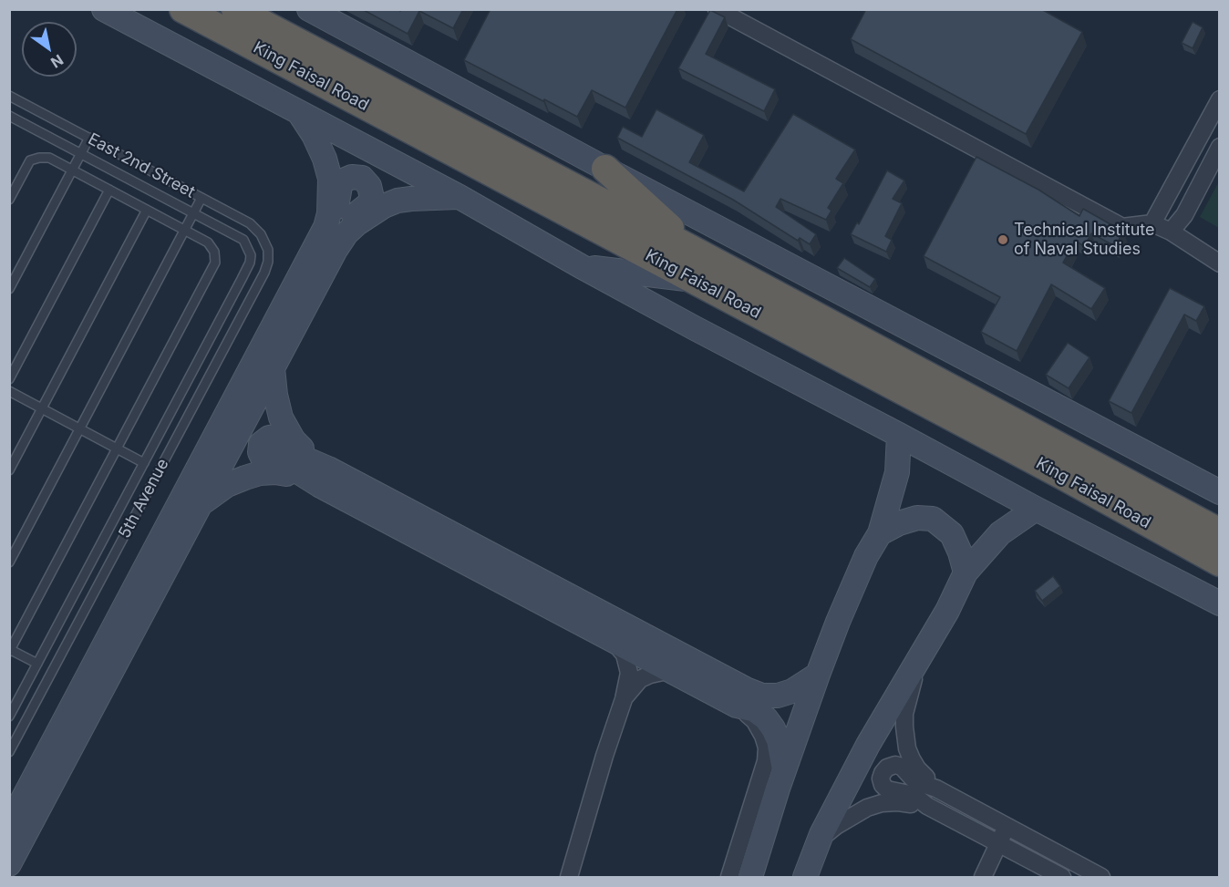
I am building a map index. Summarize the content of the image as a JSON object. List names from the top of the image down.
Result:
{
  "streets": {
    "highway": ["King Faisal Road"],
    "lane": ["East 2nd Street", "5th Avenue"]
  },
  "crossings": [
    ["East 2nd Street", "5th Avenue"]
  ],
  "places": ["Technical Institute of Naval Studies"],
  "north": "bottom right"
}
